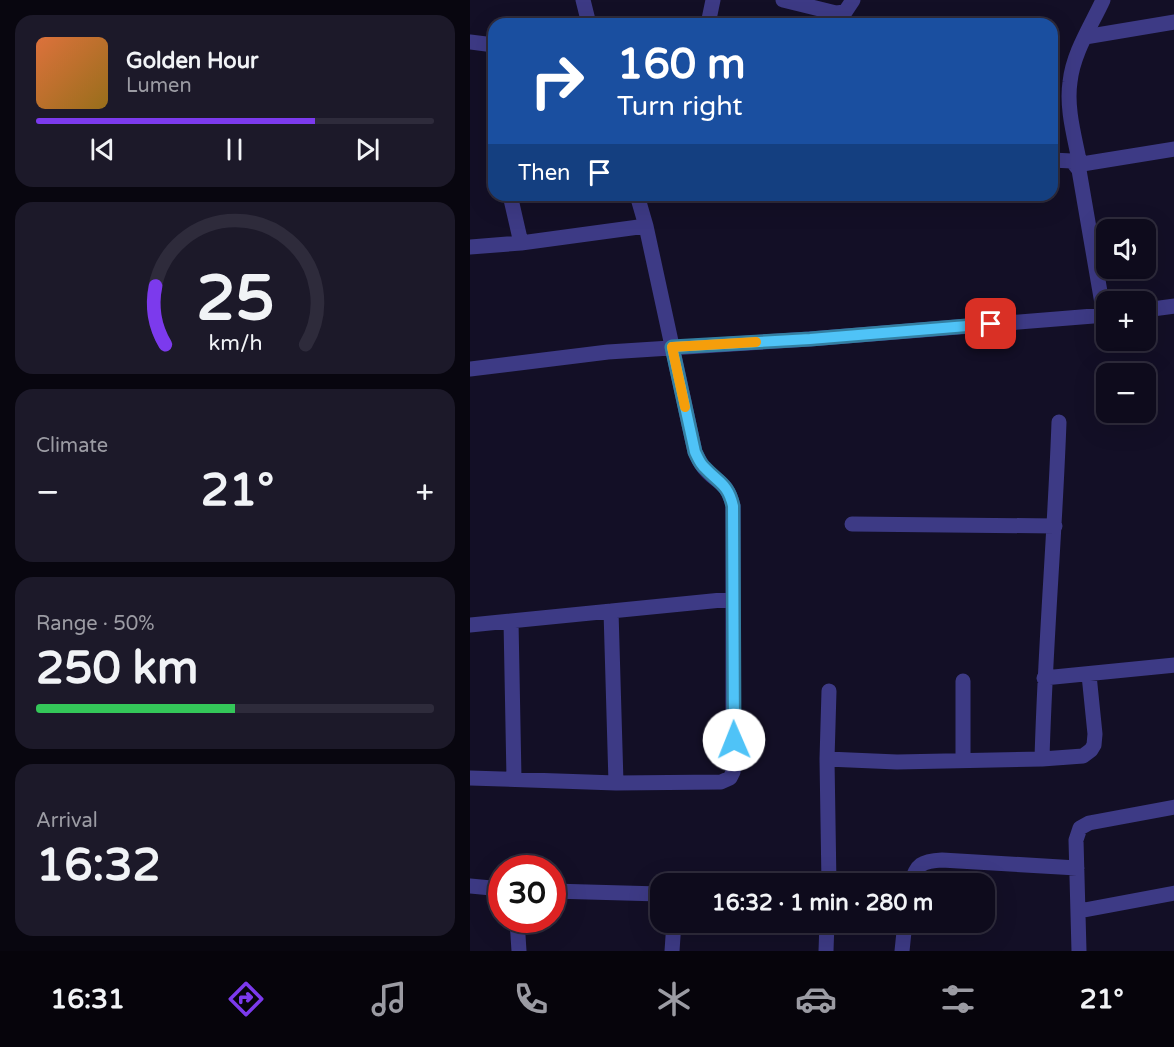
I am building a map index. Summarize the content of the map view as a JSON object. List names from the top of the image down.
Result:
{
  "page": {
    "turn": ["160 m", "Turn right"],
    "song": ["Golden Hour", "Lumen"],
    "then": "Then",
    "map_buttons": ["+", "−"],
    "tile": [
      "Climate",
      ["Range · 50%", "250 km"],
      ["Arrival", "16:32"]
    ],
    "heat": ["−", "21°", "+"],
    "limit": "30",
    "trip": "16:32 · 1 min · 280 m",
    "tabs": ["16:31", "21°"],
    "gauge": ["25", "km/h"]
  }
}
